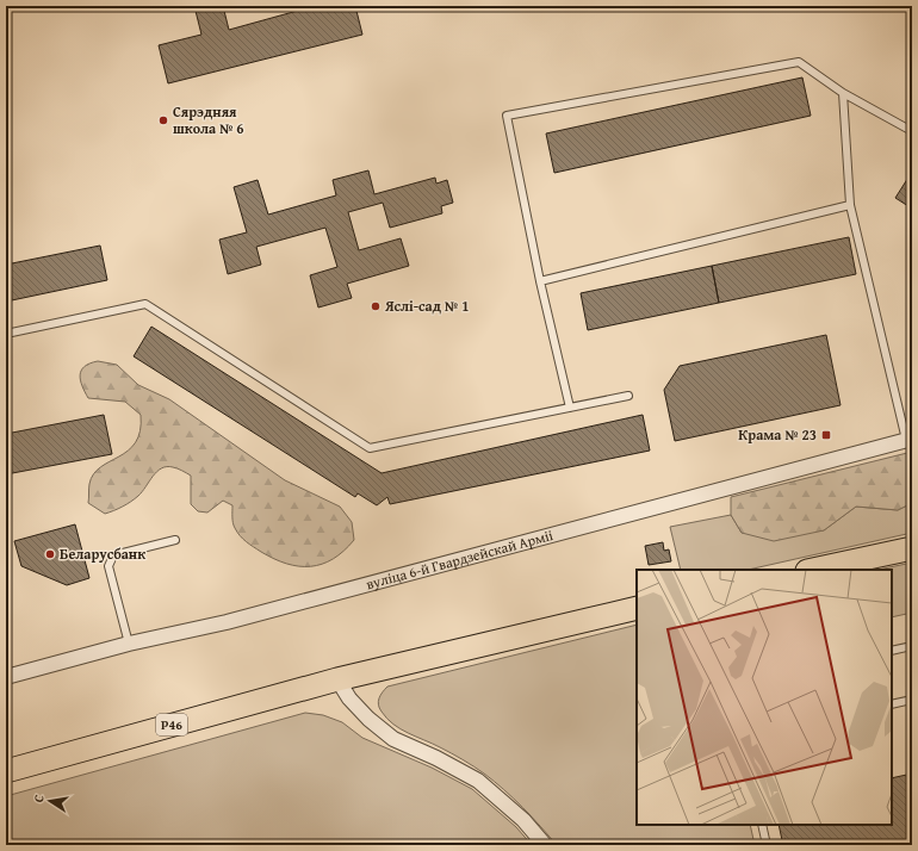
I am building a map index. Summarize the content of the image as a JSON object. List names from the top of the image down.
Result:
{
  "streets": {
    "main road": ["Р46"],
    "street": ["вуліца 6-й Гвардзейскай Арміі"]
  },
  "places": {
    "other": ["Сярэдняя школа № 6", "Яслі-сад № 1", "Беларусбанк"],
    "transit": ["Крама № 23"]
  },
  "north": "left"
}
